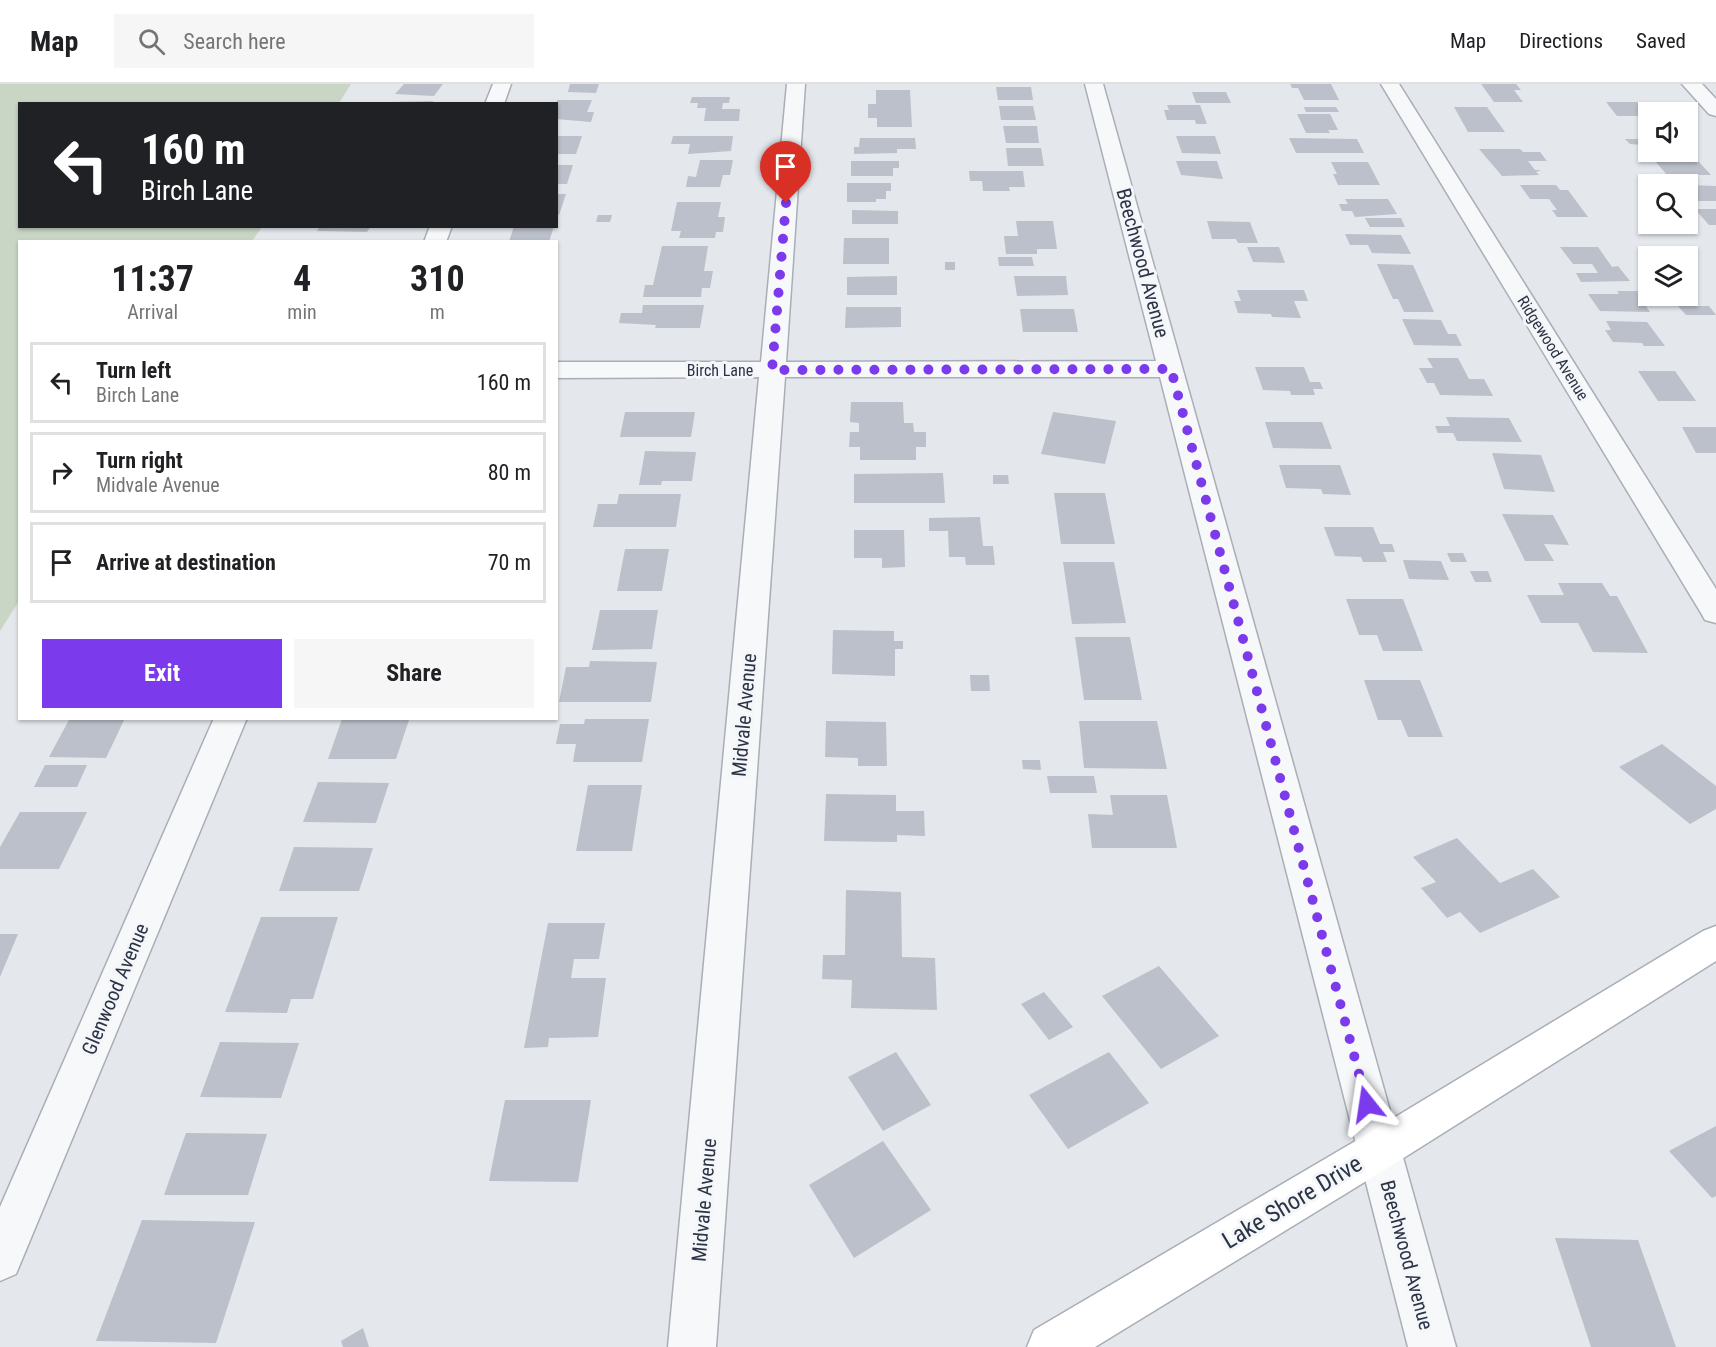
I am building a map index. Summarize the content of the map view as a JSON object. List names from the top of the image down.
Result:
{
  "streets": {
    "street": [
      "Beechwood Avenue",
      "Ridgewood Avenue",
      "Birch Lane",
      "Midvale Avenue",
      "Glenwood Avenue",
      "Lake Shore Drive"
    ]
  },
  "crossings": [
    ["Beechwood Avenue", "Birch Lane"],
    ["Beechwood Avenue", "Lake Shore Drive"],
    ["Birch Lane", "Midvale Avenue"]
  ],
  "page": {
    "header": "Map",
    "search": "Search here",
    "nav": ["Map", "Directions", "Saved"],
    "turn": ["160 m", "Birch Lane"],
    "eta": [
      "11:37",
      "Arrival",
      "4",
      "min",
      "310",
      "m"
    ],
    "list": [
      {
        "name": "Turn left",
        "note": "Birch Lane",
        "value": "160 m"
      },
      {
        "name": "Turn right",
        "note": "Midvale Avenue",
        "value": "80 m"
      },
      {
        "name": "Arrive at destination",
        "value": "70 m"
      }
    ],
    "buttons": ["Exit", "Share"]
  }
}
